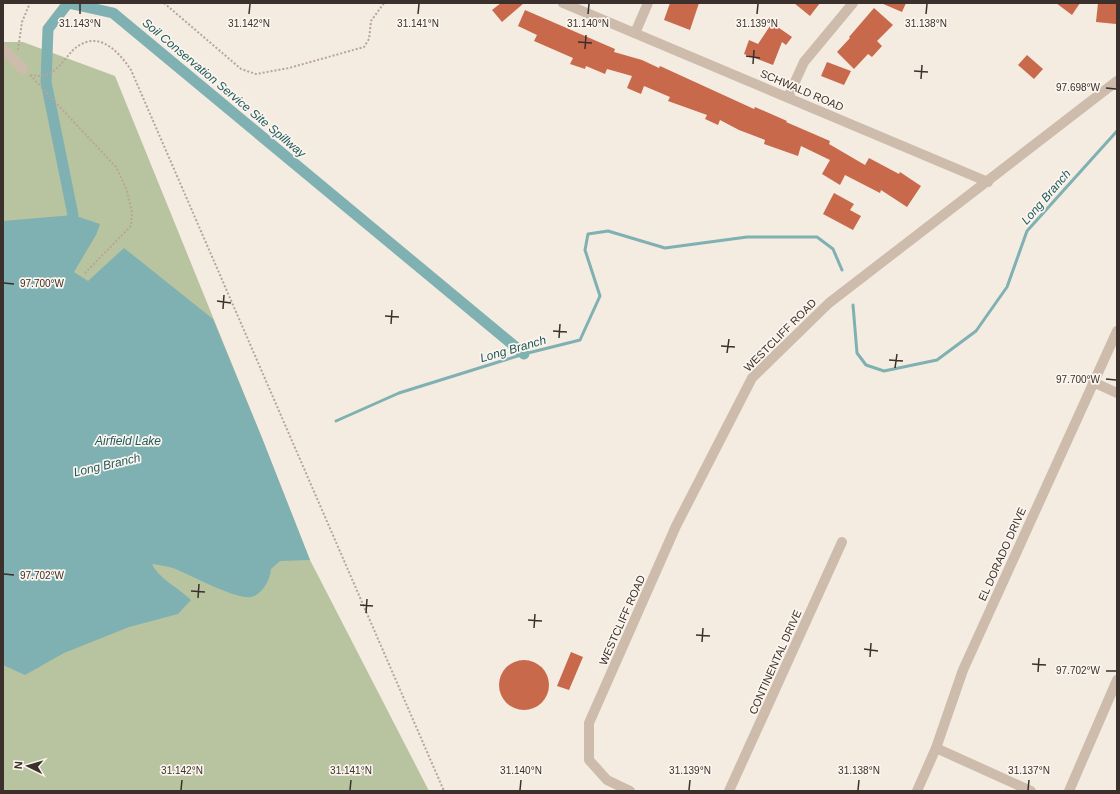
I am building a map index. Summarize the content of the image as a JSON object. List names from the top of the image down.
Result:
{
  "streets": {
    "street": [
      "SCHWALD ROAD",
      "WESTCLIFF ROAD",
      "EL DORADO DRIVE",
      "CONTINENTAL DRIVE"
    ]
  },
  "crossings": [
    ["SCHWALD ROAD", "WESTCLIFF ROAD"]
  ],
  "water": ["Soil Conservation Service Site Spillway", "Long Branch", "Airfield Lake"],
  "north": "left",
  "coordinates": [
    "31.143°N",
    "31.142°N",
    "31.141°N",
    "31.140°N",
    "31.139°N",
    "31.138°N",
    "97.698°W",
    "97.700°W",
    "97.702°W",
    "31.137°N"
  ]
}
